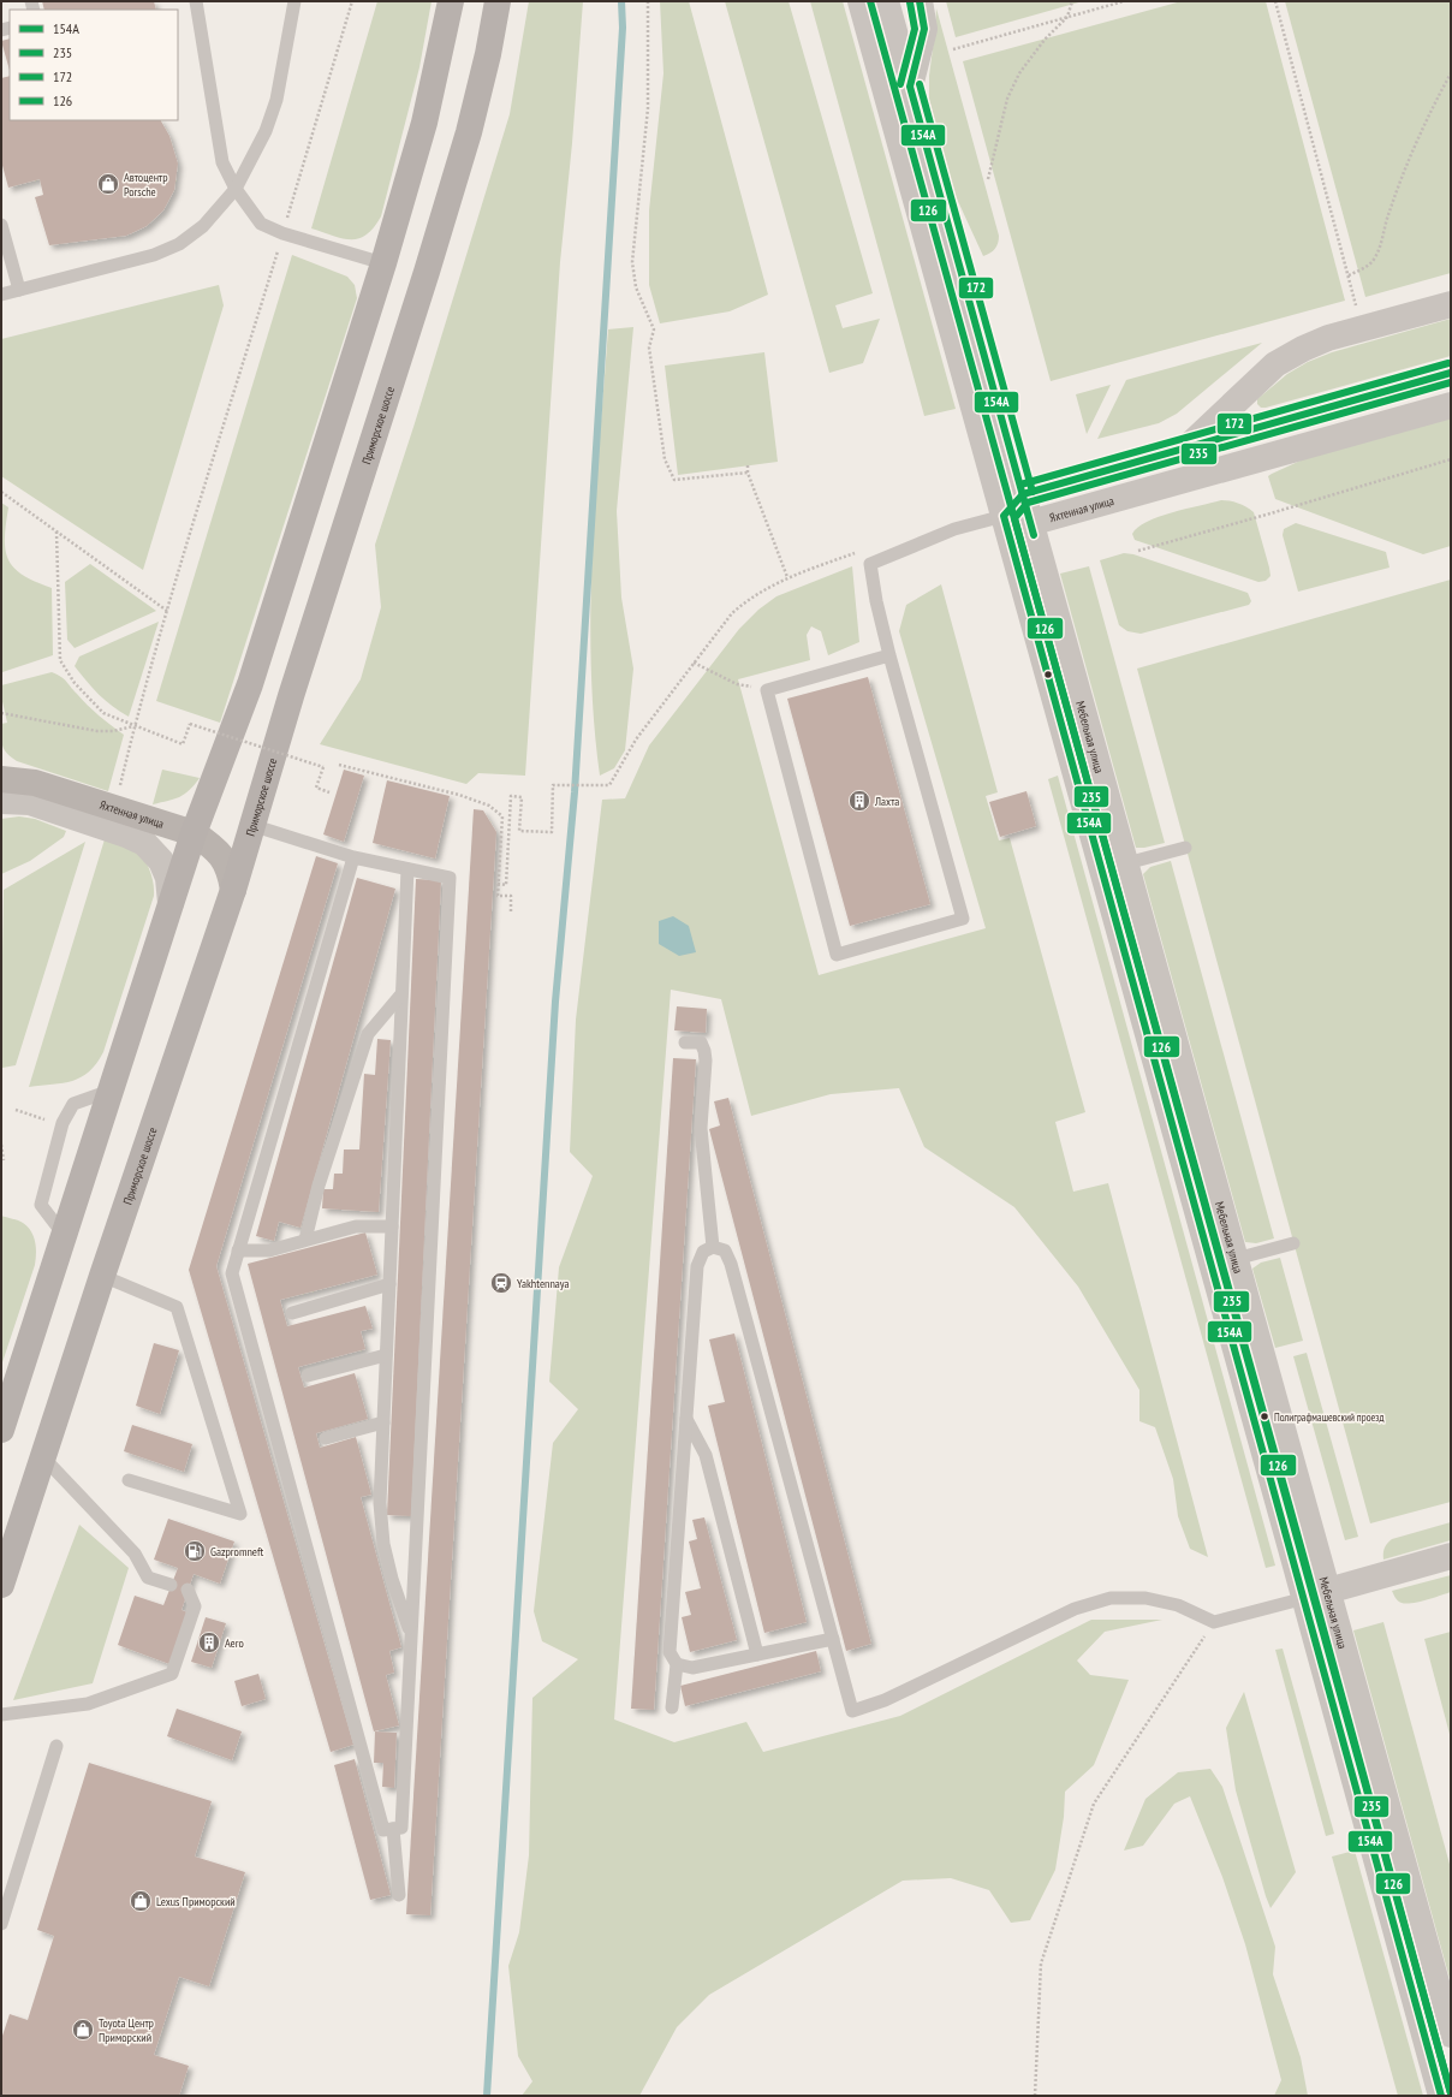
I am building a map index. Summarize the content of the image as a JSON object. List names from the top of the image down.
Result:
{
  "streets": {
    "main road": ["Приморское шоссе", "Яхтенная улица"],
    "street": ["Мебельная улица"]
  },
  "crossings": [
    ["Приморское шоссе", "Яхтенная улица"],
    ["Яхтенная улица", "Мебельная улица"]
  ],
  "places": {
    "shop": ["Автоцентр Porsche", "Lexus Приморский", "Toyota Центр Приморский"],
    "building": ["Лахта", "Aero"],
    "station": ["Yakhtennaya"],
    "other": ["Полиграфмашевский проезд"],
    "fuel station": ["Gazpromneft"]
  },
  "lines": [
    "transit line 154А",
    "transit line 126",
    "transit line 172",
    "transit line 235"
  ],
  "legend": [
    "154А",
    "235",
    "172",
    "126"
  ]
}
